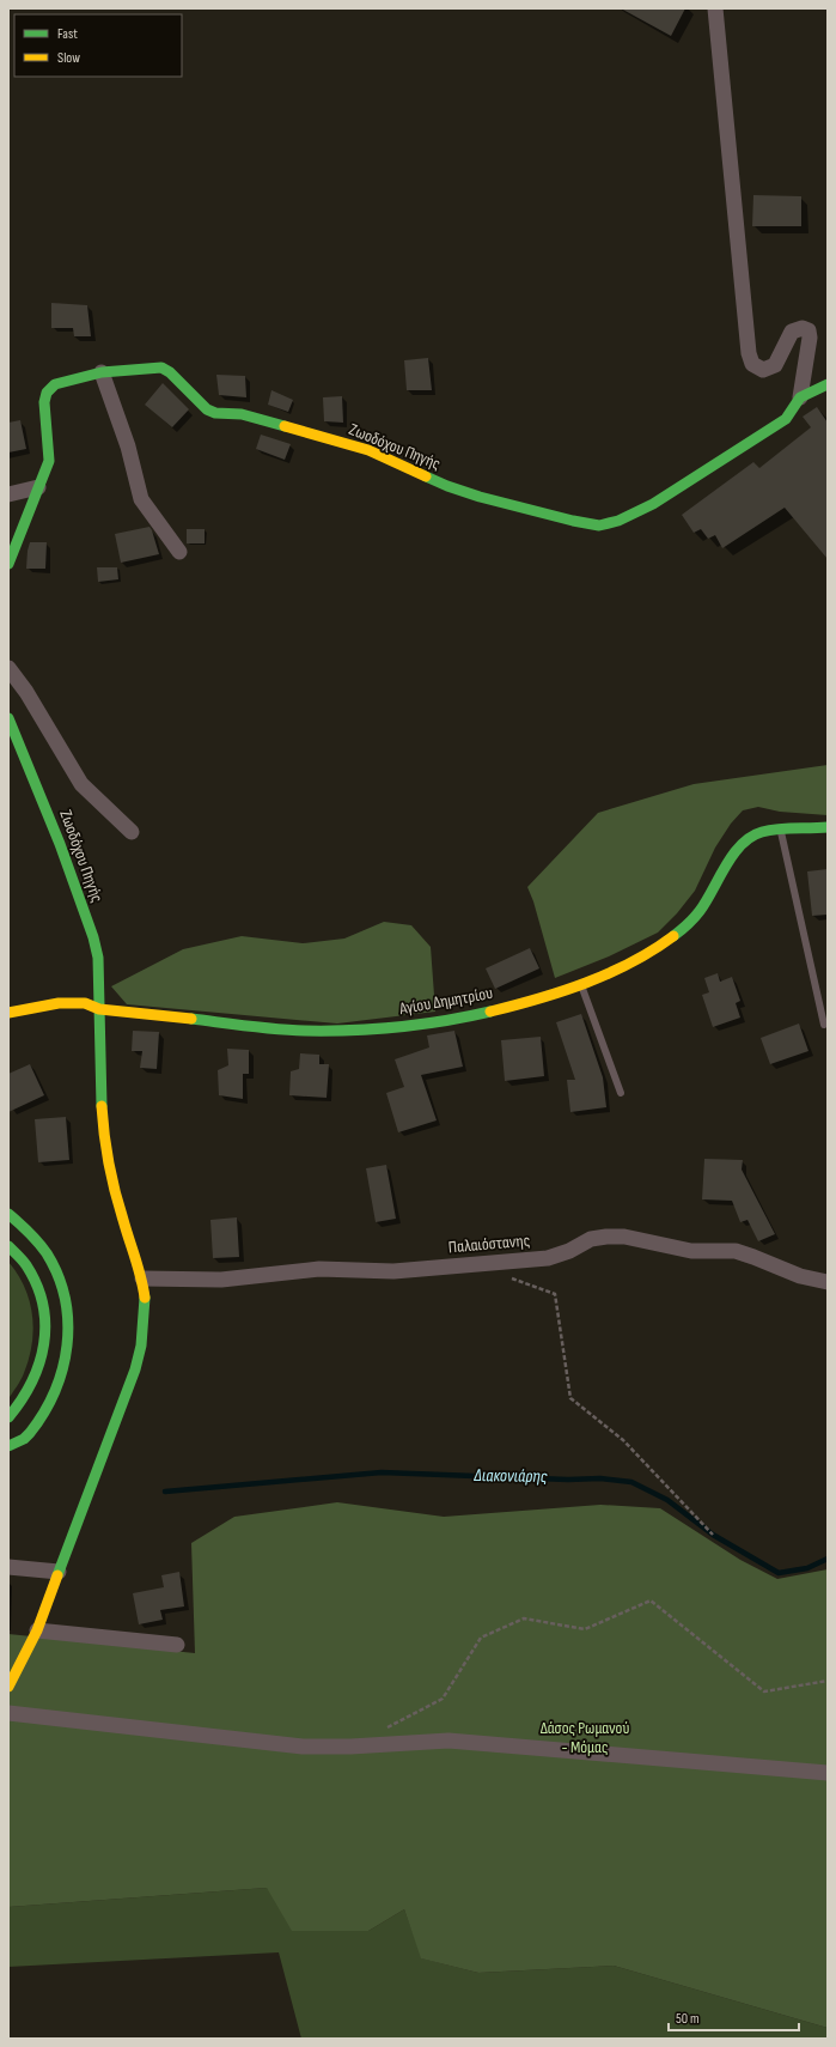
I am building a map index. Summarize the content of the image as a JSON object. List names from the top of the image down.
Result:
{
  "streets": {
    "main road": ["Ζωοδόχου Πηγής", "Αγίου Δημητρίου"],
    "street": ["Παλαιόστανης"]
  },
  "crossings": [
    ["Ζωοδόχου Πηγής", "Αγίου Δημητρίου"],
    ["Ζωοδόχου Πηγής", "Παλαιόστανης"]
  ],
  "water": ["Διακονιάρης"],
  "parks": ["Δάσος Ρωμανού - Μόμας"],
  "legend": ["Fast", "Slow"],
  "scale_bar": "50 m"
}
